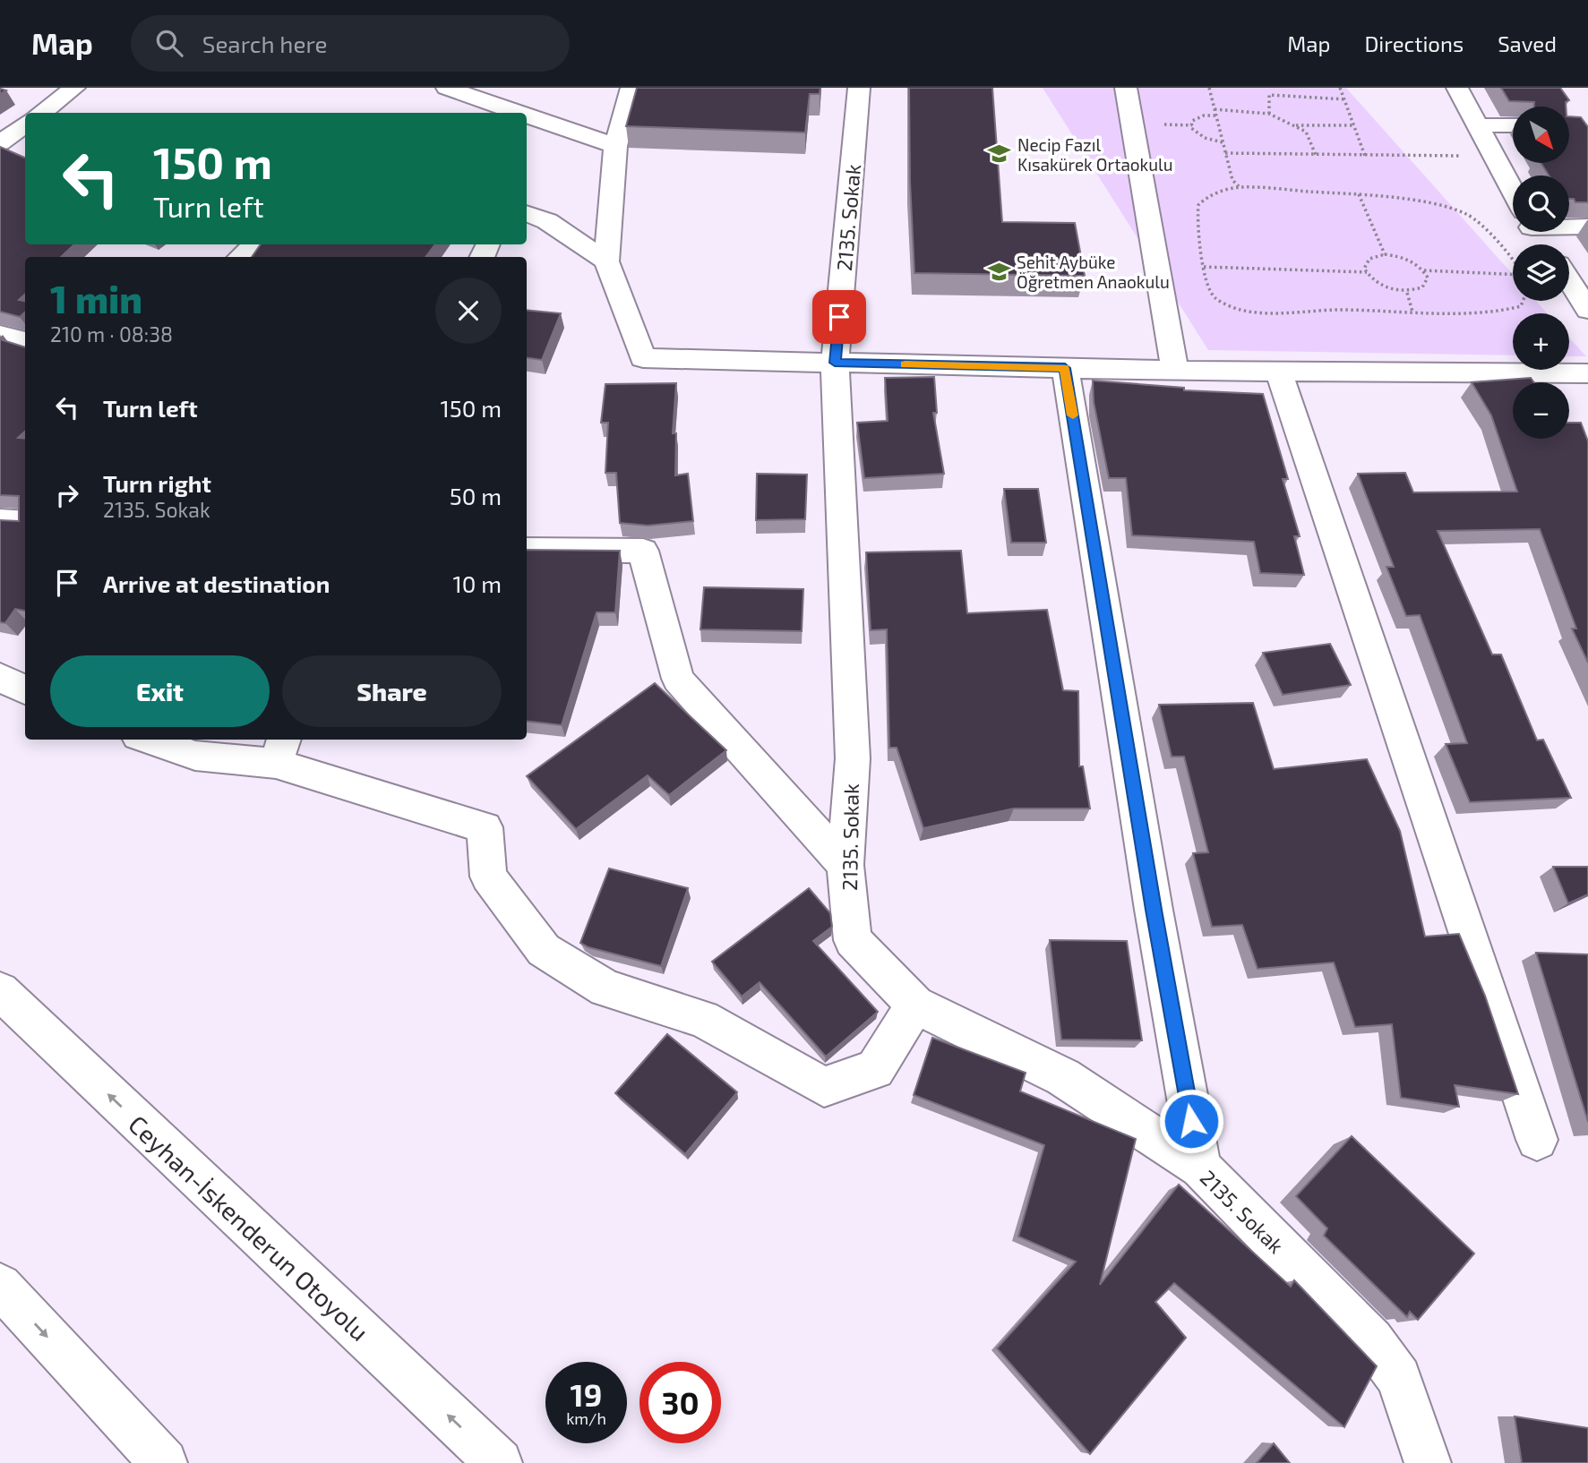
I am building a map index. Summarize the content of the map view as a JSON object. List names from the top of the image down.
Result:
{
  "streets": {
    "main road": ["2135. Sokak", "Ceyhan-İskenderun Otoyolu"]
  },
  "places": {
    "school or university": ["Necip Fazıl Kısakürek Ortaokulu", "Şehit Aybüke Öğretmen Anaokulu"]
  },
  "north": "bottom right",
  "page": {
    "header": "Map",
    "search": "Search here",
    "nav": ["Map", "Directions", "Saved"],
    "map_buttons": ["+", "−"],
    "turn": ["150 m", "Turn left"],
    "heading": ["1 min", "210 m · 08:38"],
    "list": [
      {
        "name": "Turn left",
        "value": "150 m"
      },
      {
        "name": "Turn right",
        "note": "2135. Sokak",
        "value": "50 m"
      },
      {
        "name": "Arrive at destination",
        "value": "10 m"
      }
    ],
    "buttons": ["Exit", "Share"],
    "speed": "19 km/h",
    "limit": "30"
  }
}
